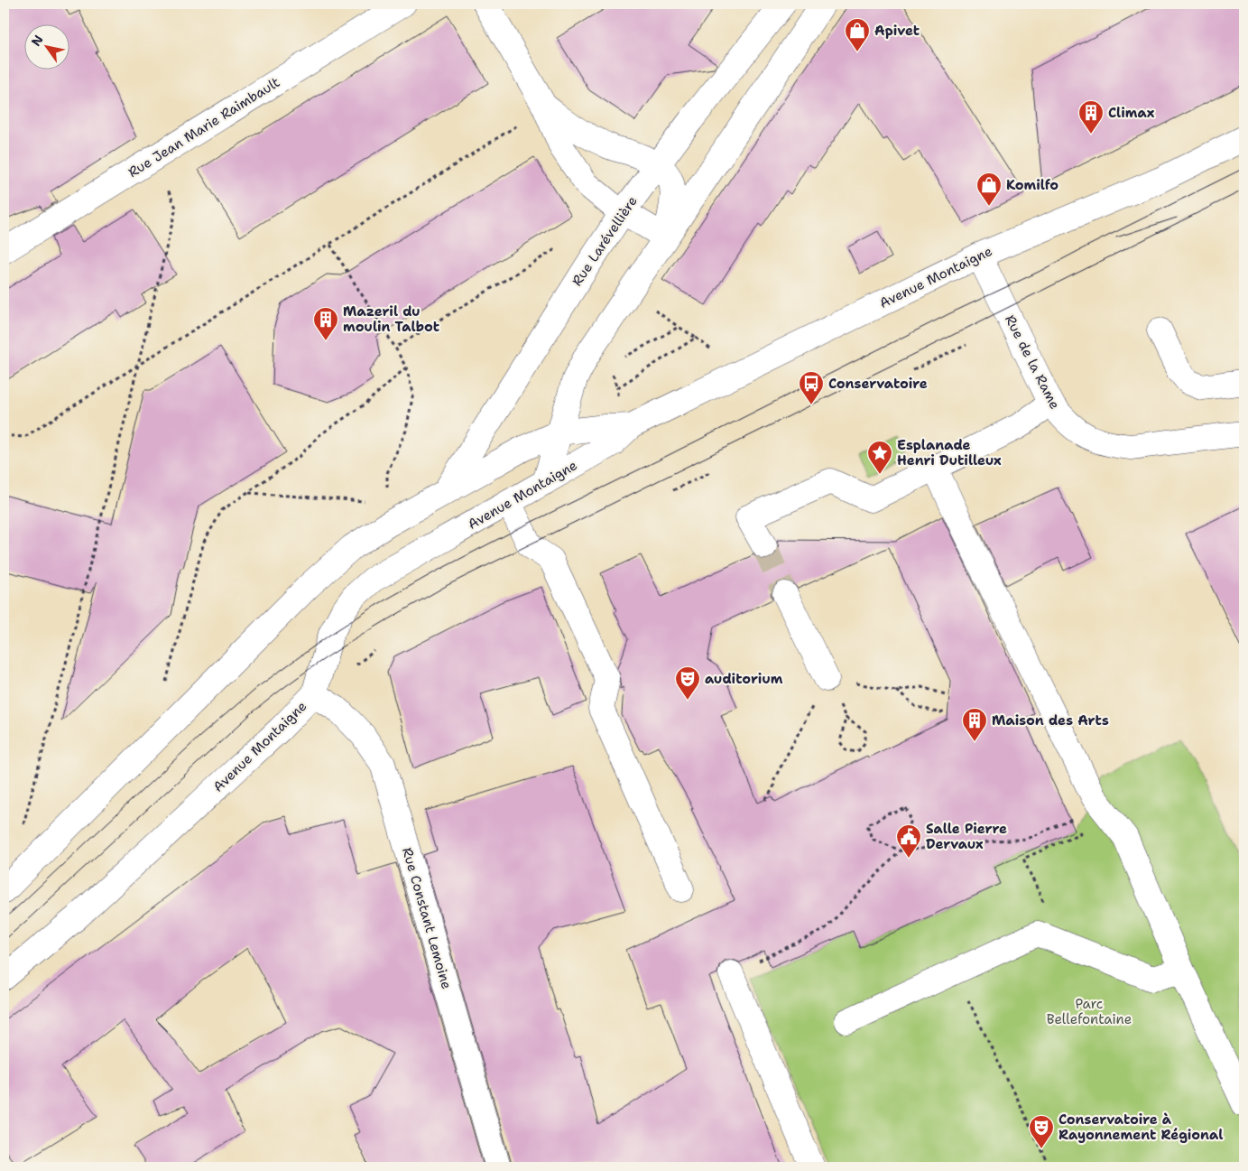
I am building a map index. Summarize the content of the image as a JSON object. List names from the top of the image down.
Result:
{
  "streets": {
    "street": [
      "Rue Jean Marie Raimbault",
      "Rue Larévellière",
      "Avenue Montaigne",
      "Rue de la Rame",
      "Rue Constant Lemoine"
    ]
  },
  "crossings": [
    ["Rue Larévellière", "Avenue Montaigne"],
    ["Avenue Montaigne", "Rue de la Rame"],
    ["Avenue Montaigne", "Rue Constant Lemoine"]
  ],
  "parks": ["Parc Bellefontaine"],
  "places": {
    "shop": ["Apivet", "Komilfo"],
    "building": ["Climax", "Mazeril du moulin Talbot", "Maison des Arts"],
    "bus stop": ["Conservatoire"],
    "place": ["Esplanade Henri Dutilleux"],
    "theatre": ["auditorium", "Conservatoire à Rayonnement Régional"],
    "public building": ["Salle Pierre Dervaux"]
  },
  "north": "top left"
}
